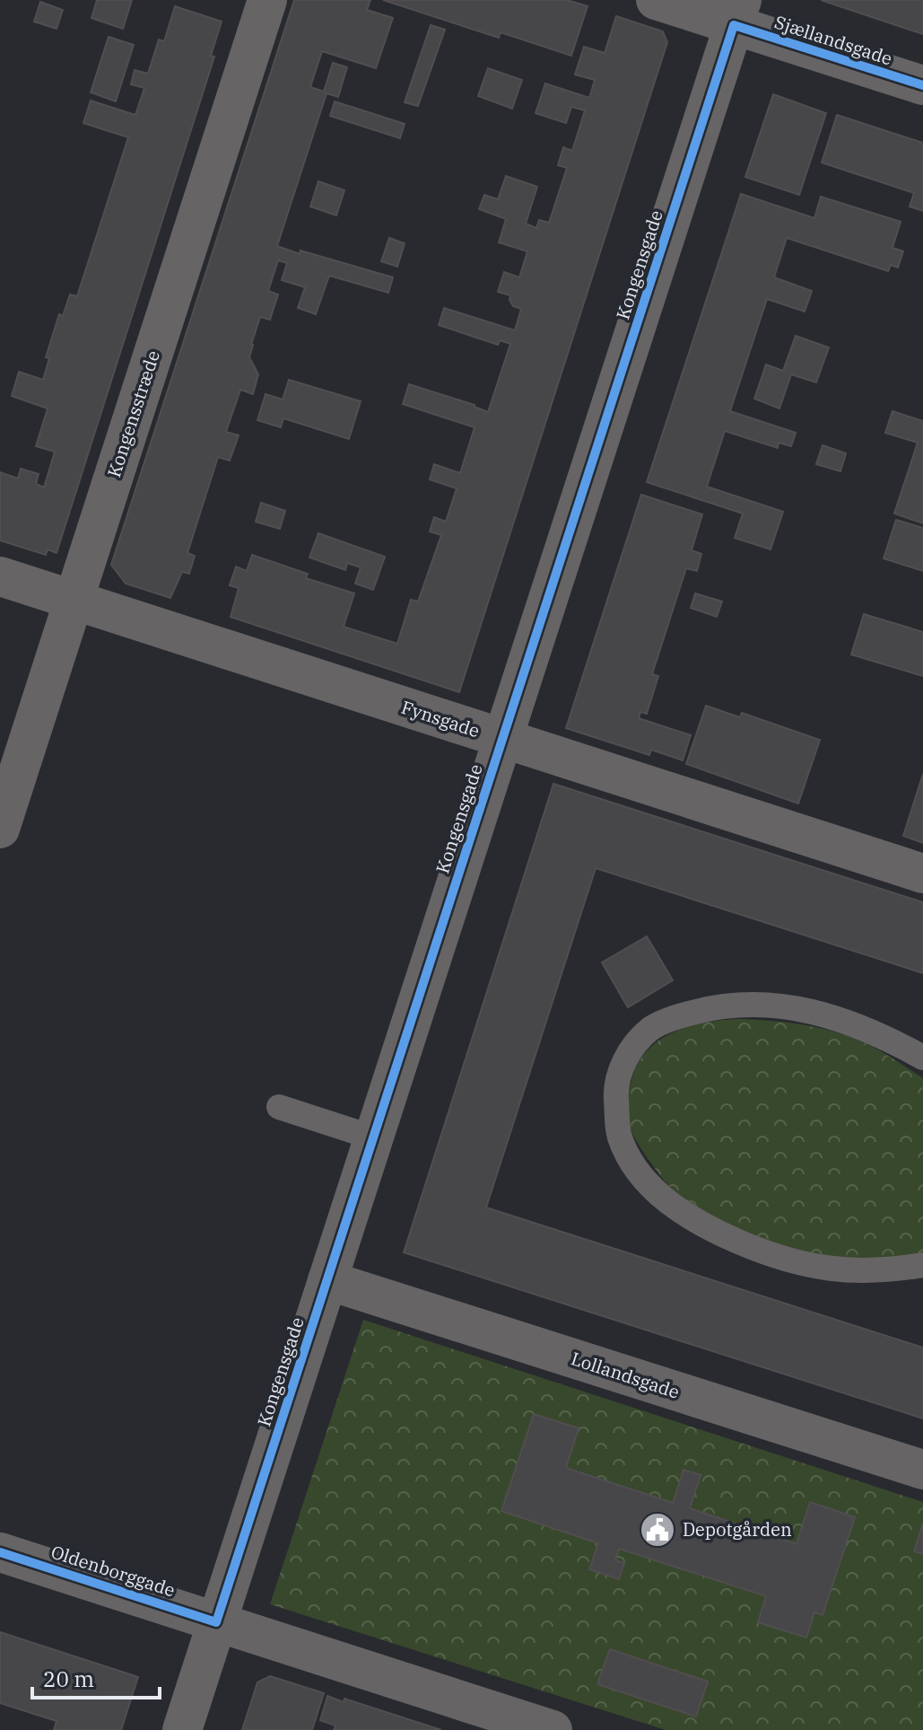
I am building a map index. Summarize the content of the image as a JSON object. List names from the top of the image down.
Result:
{
  "streets": {
    "street": [
      "Sjællandsgade",
      "Kongensgade",
      "Kongensstræde",
      "Fynsgade",
      "Lollandsgade",
      "Oldenborggade"
    ]
  },
  "crossings": [
    ["Sjællandsgade", "Kongensgade"],
    ["Kongensgade", "Fynsgade"],
    ["Kongensgade", "Lollandsgade"],
    ["Kongensgade", "Oldenborggade"],
    ["Kongensstræde", "Fynsgade"]
  ],
  "places": {
    "public building": ["Depotgården"]
  },
  "scale_bar": "20 m"
}
